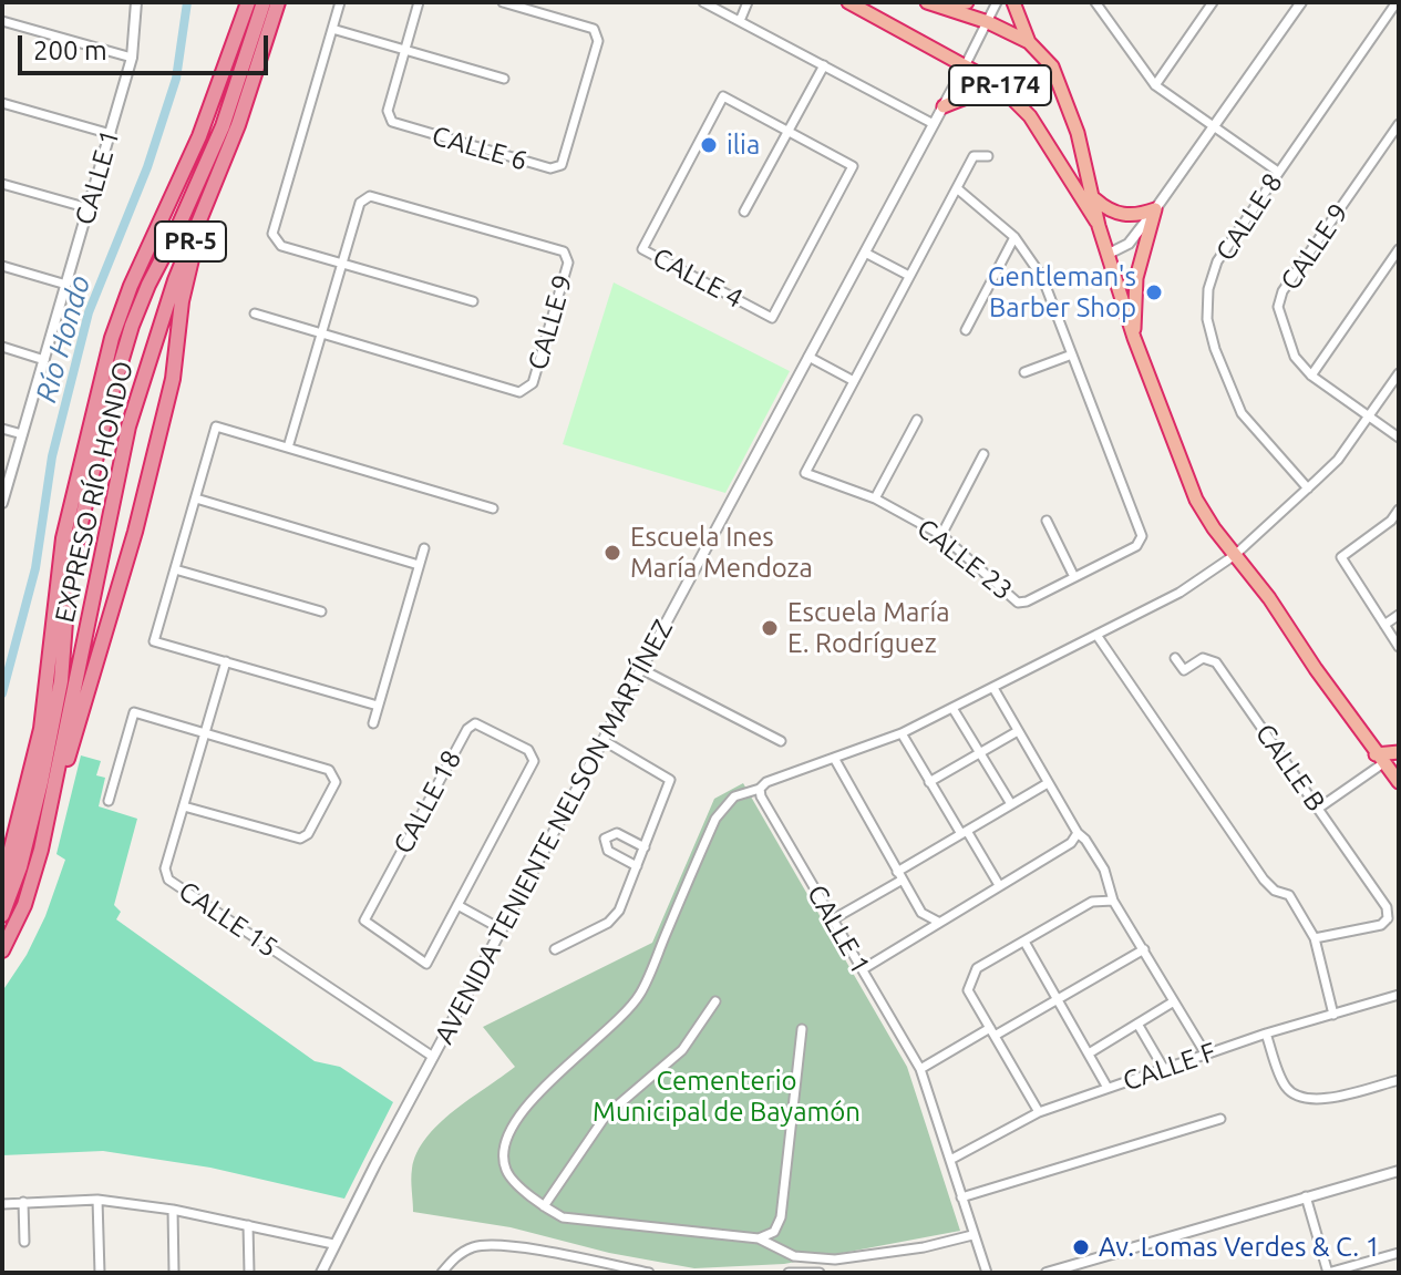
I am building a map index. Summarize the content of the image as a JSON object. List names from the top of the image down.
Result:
{
  "streets": {
    "highway": ["PR-174", "PR-5", "EXPRESO RÍO HONDO"],
    "street": [
      "CALLE 6",
      "CALLE 1",
      "CALLE 8",
      "CALLE 9",
      "CALLE 4",
      "CALLE 23",
      "CALLE B",
      "CALLE 18",
      "AVENIDA TENIENTE NELSON MARTÍNEZ",
      "CALLE 15",
      "CALLE F"
    ]
  },
  "crossings": [
    ["PR-174", "AVENIDA TENIENTE NELSON MARTÍNEZ"],
    ["CALLE 1", "CALLE F"],
    ["AVENIDA TENIENTE NELSON MARTÍNEZ", "CALLE 15"]
  ],
  "water": ["Río Hondo"],
  "parks": ["Cementerio Municipal de Bayamón"],
  "places": [
    "ilia",
    "Gentleman's Barber Shop",
    "Escuela Ines María Mendoza",
    "Escuela María E. Rodríguez",
    "Av. Lomas Verdes & C. 1"
  ],
  "scale_bar": "200 m"
}
